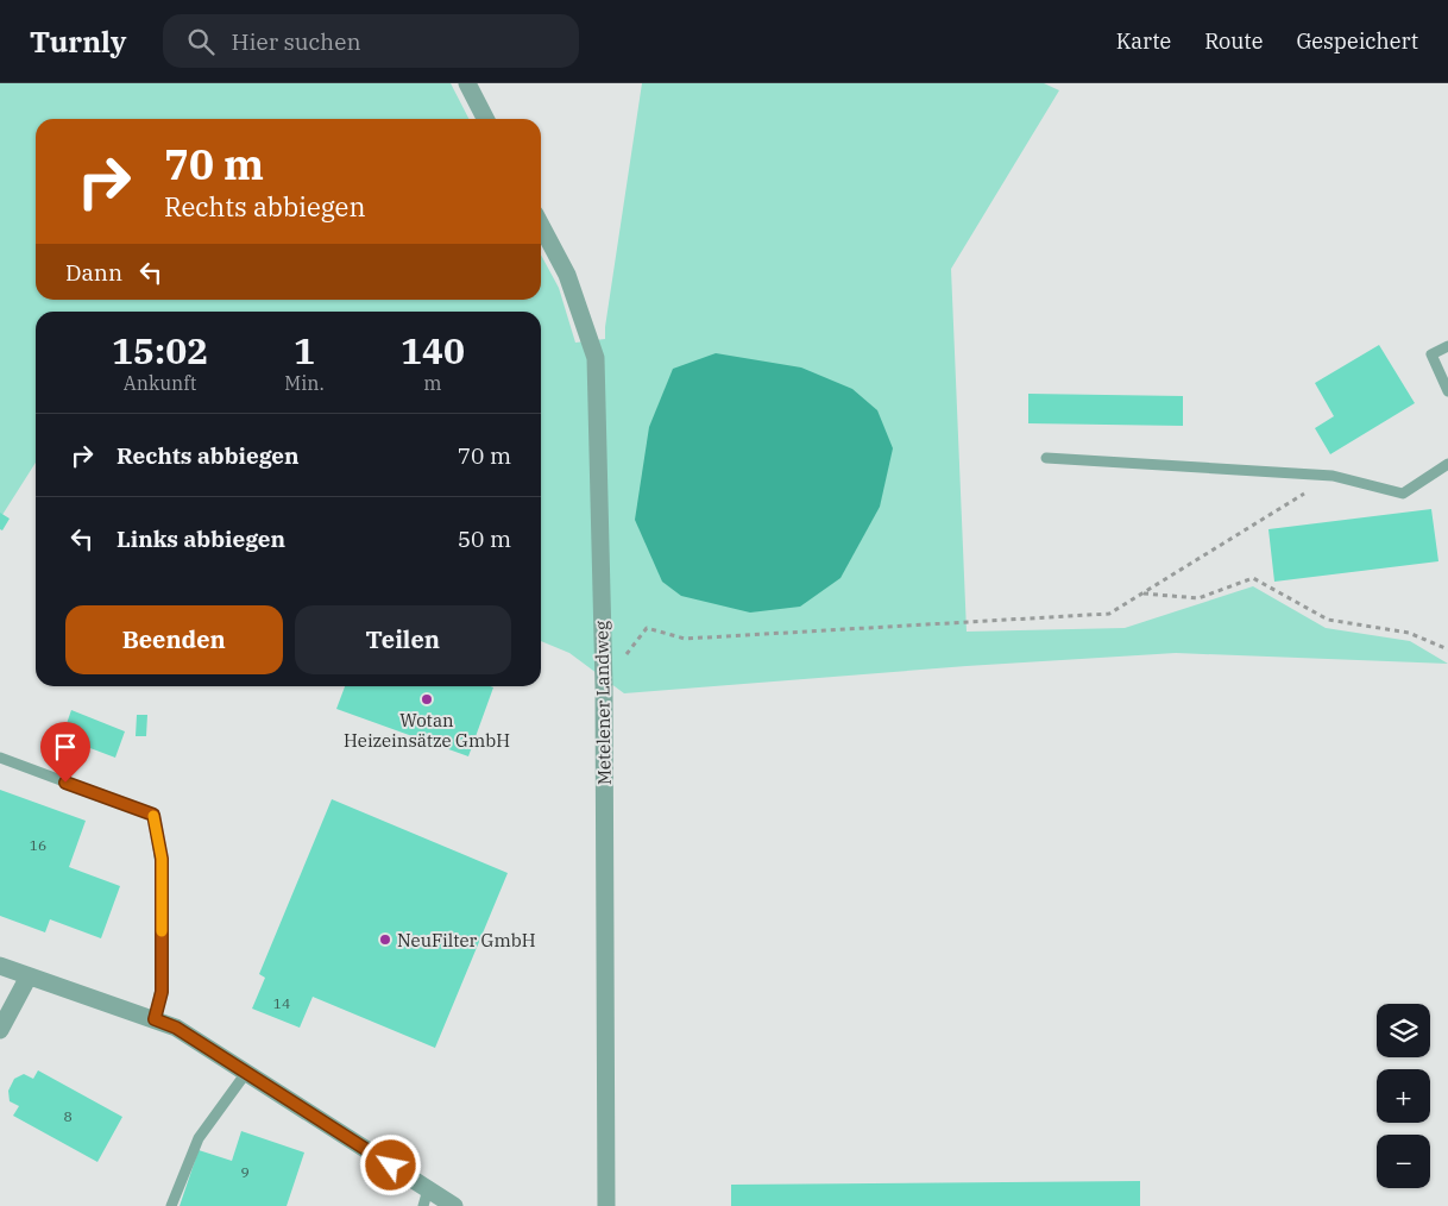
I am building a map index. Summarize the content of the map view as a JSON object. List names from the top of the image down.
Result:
{
  "streets": {
    "street": ["Metelener Landweg"]
  },
  "places": ["Wotan Heizeinsätze GmbH", "NeuFilter GmbH"],
  "house_numbers": [
    "16",
    "14",
    "8",
    "9"
  ],
  "page": {
    "header": "Turnly",
    "search": "Hier suchen",
    "nav": ["Karte", "Route", "Gespeichert"],
    "turn": ["70 m", "Rechts abbiegen"],
    "then": "Dann",
    "eta": [
      "15:02",
      "Ankunft",
      "1",
      "Min.",
      "140",
      "m"
    ],
    "list": [
      {
        "name": "Rechts abbiegen",
        "value": "70 m"
      },
      {
        "name": "Links abbiegen",
        "value": "50 m"
      }
    ],
    "buttons": ["Beenden", "Teilen"],
    "map_buttons": ["+", "−"]
  }
}
